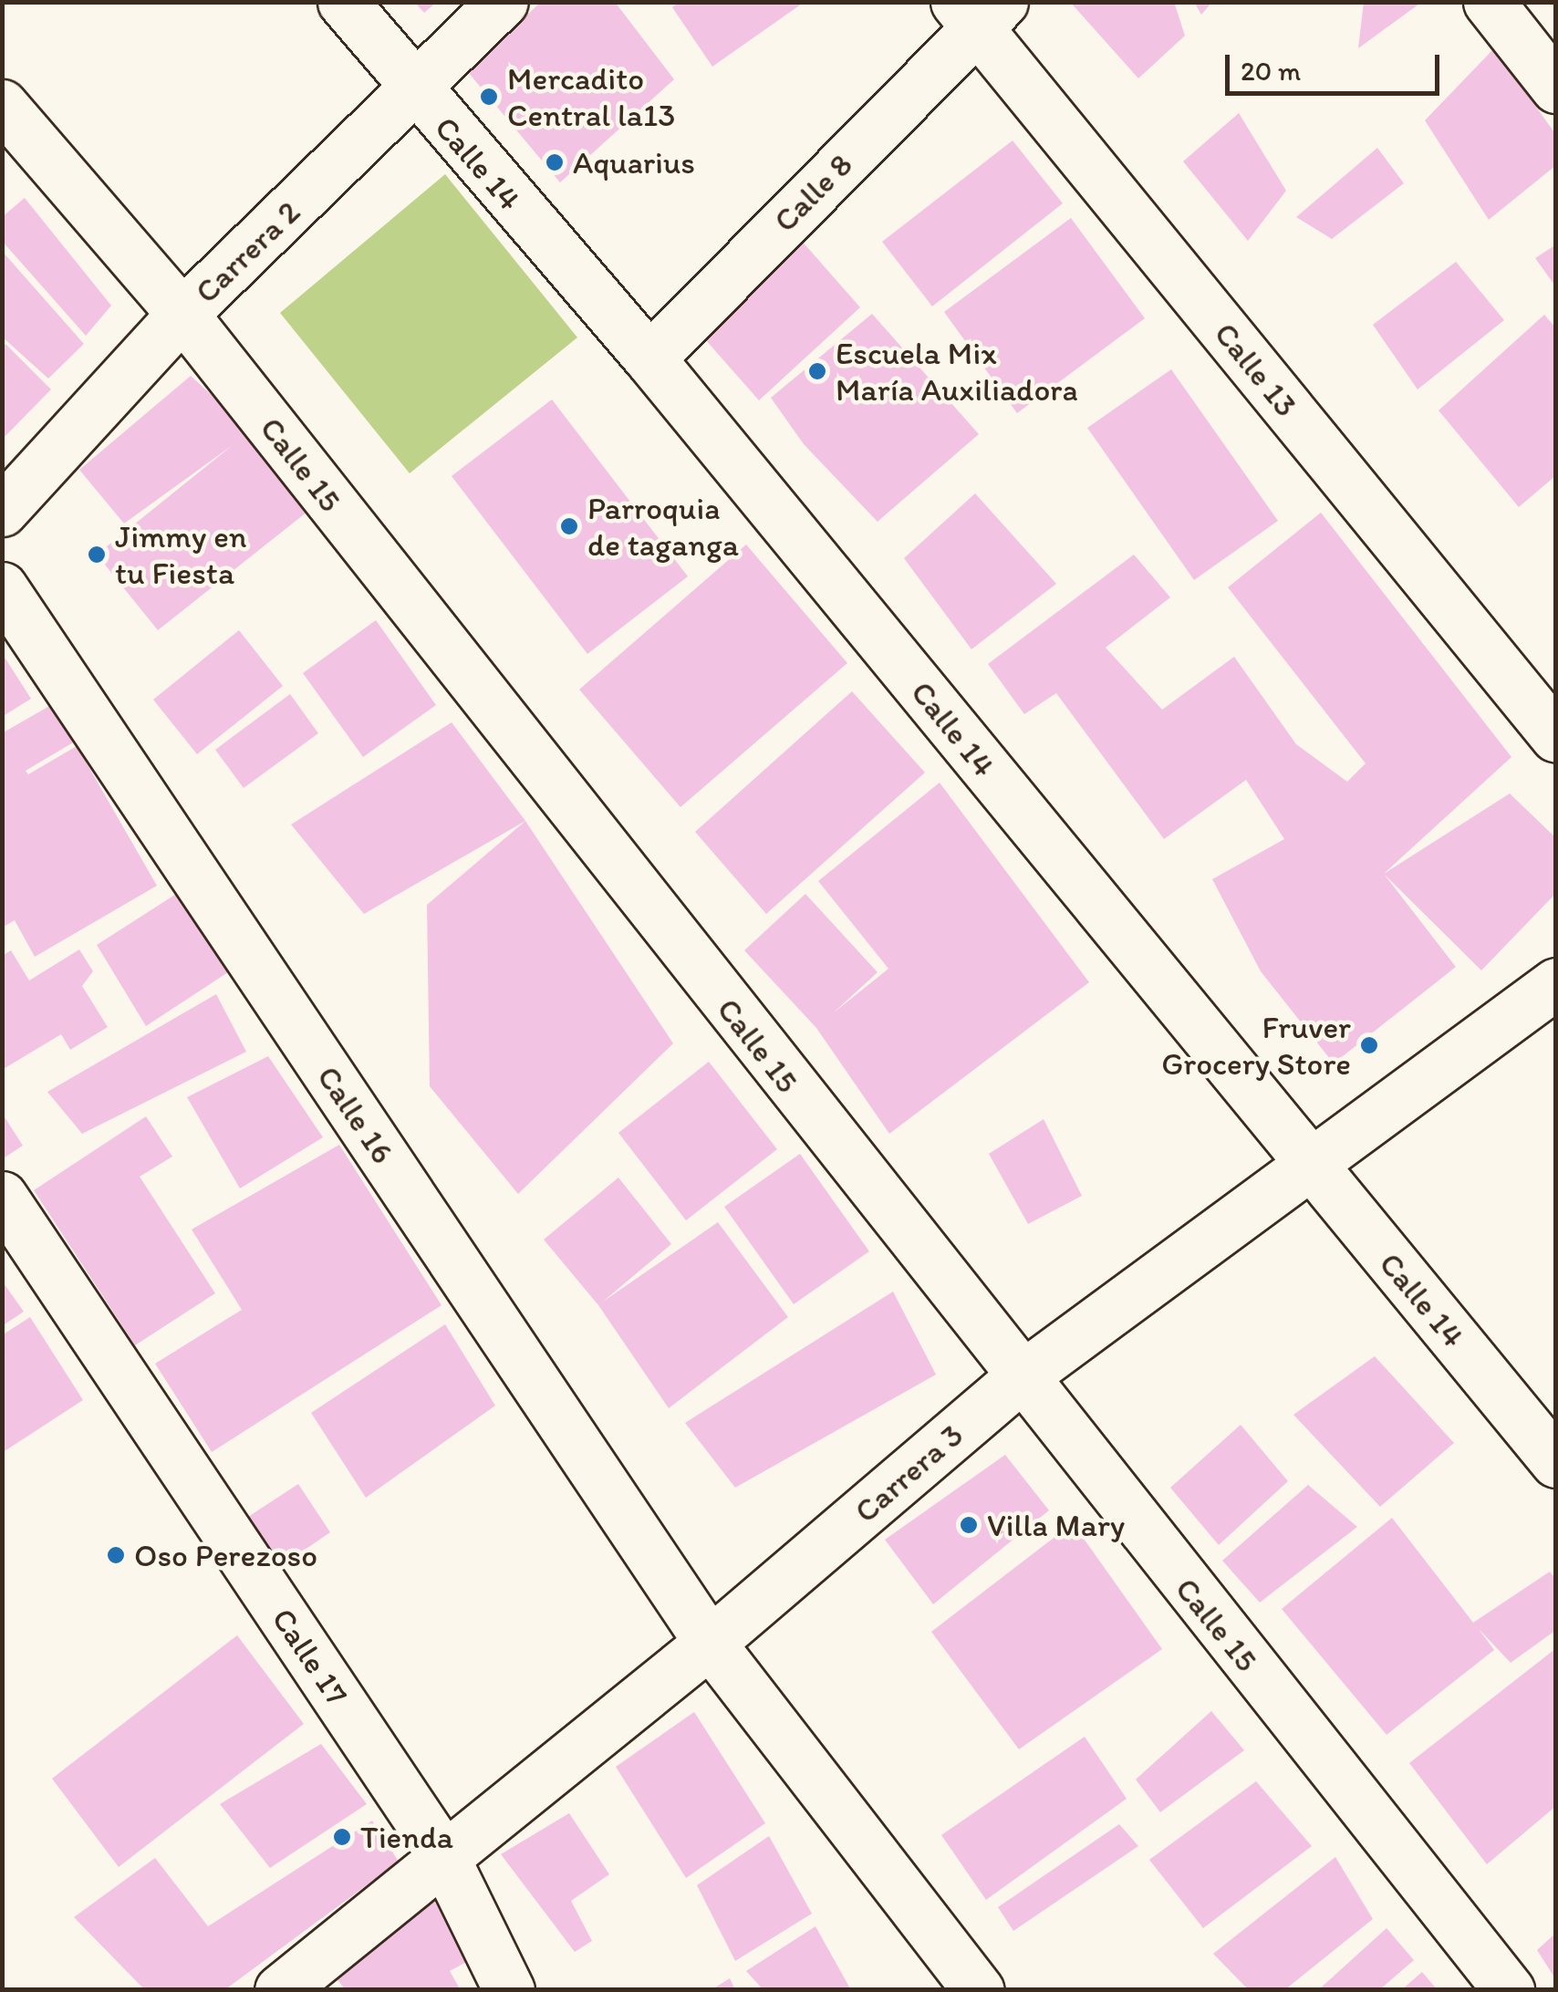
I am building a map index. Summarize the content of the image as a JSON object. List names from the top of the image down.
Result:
{
  "streets": {
    "street": [
      "Calle 14",
      "Calle 8",
      "Carrera 2",
      "Calle 13",
      "Calle 15",
      "Calle 16",
      "Carrera 3",
      "Calle 17"
    ]
  },
  "crossings": [
    ["Calle 14", "Calle 8"],
    ["Calle 14", "Carrera 2"],
    ["Calle 14", "Carrera 3"],
    ["Calle 8", "Calle 13"],
    ["Carrera 2", "Calle 15"],
    ["Calle 15", "Carrera 3"],
    ["Calle 16", "Carrera 3"],
    ["Carrera 3", "Calle 17"]
  ],
  "places": [
    "Mercadito Central la13",
    "Aquarius",
    "Escuela Mix María Auxiliadora",
    "Parroquia de taganga",
    "Jimmy en tu Fiesta",
    "Fruver Grocery Store",
    "Villa Mary",
    "Oso Perezoso",
    "Tienda"
  ],
  "scale_bar": "20 m"
}
